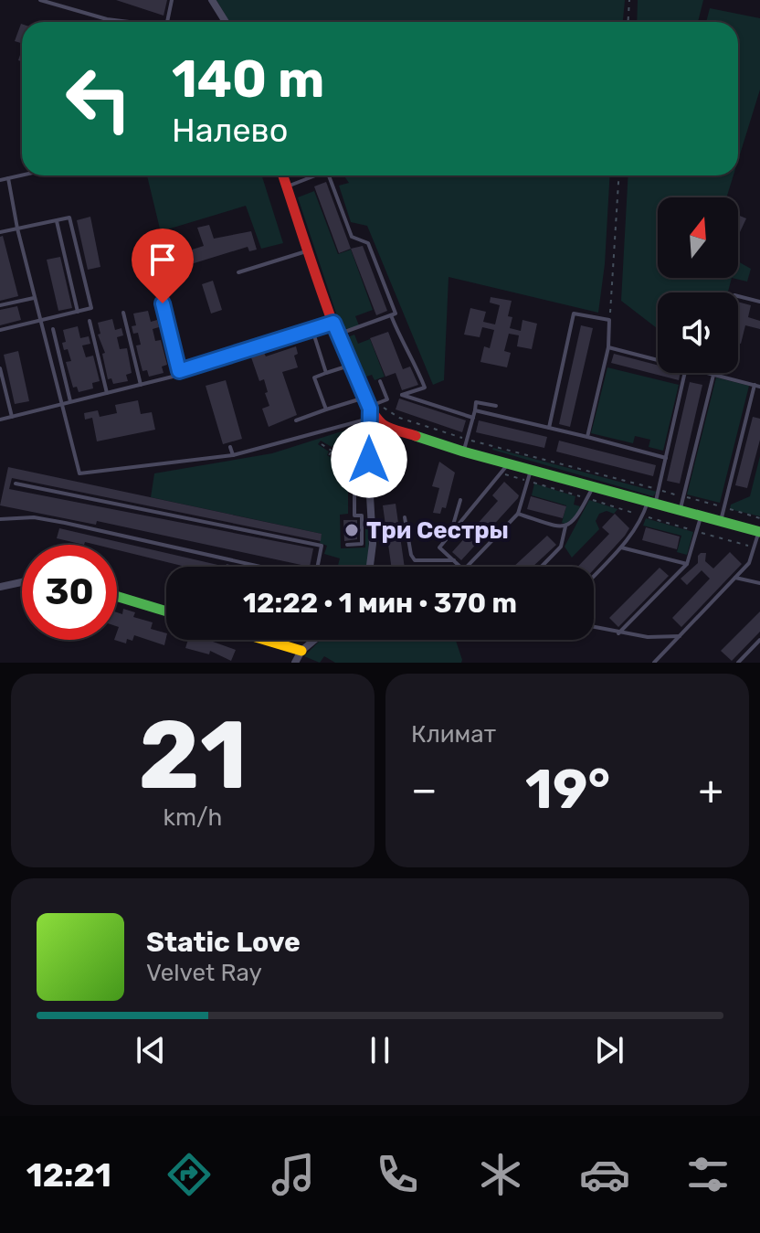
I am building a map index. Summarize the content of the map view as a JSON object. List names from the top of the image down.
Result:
{
  "places": ["Три Сестры"],
  "north": "top",
  "page": {
    "turn": ["140 m", "Налево"],
    "limit": "30",
    "trip": "12:22 · 1 мин · 370 m",
    "tile": [
      ["21", "km/h"],
      "Климат"
    ],
    "heat": ["−", "19°", "+"],
    "song": ["Static Love", "Velvet Ray"],
    "tabs": "12:21"
  }
}
